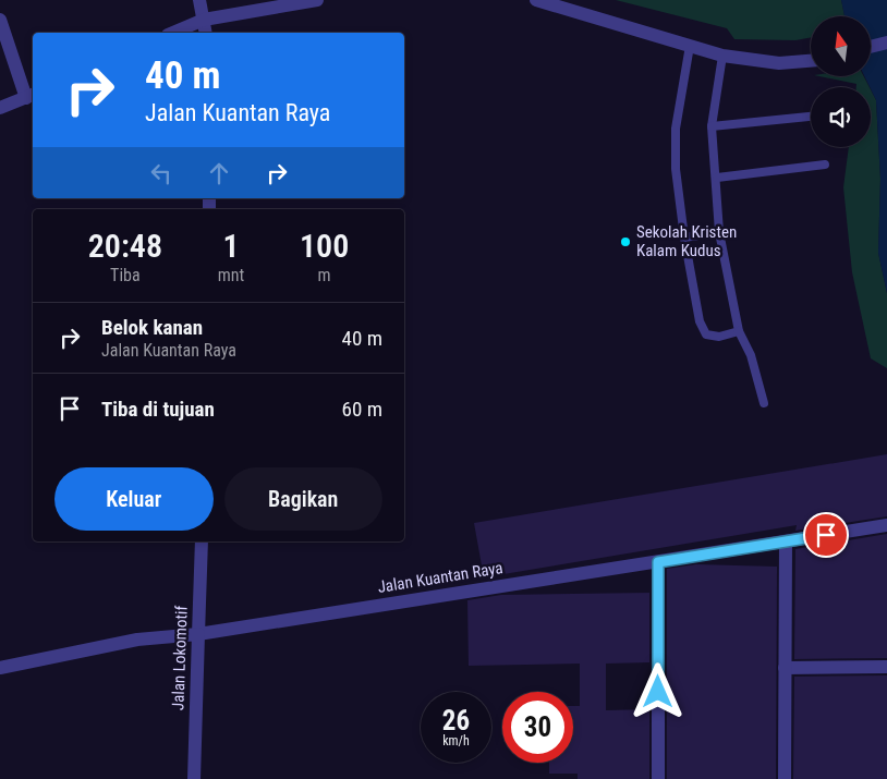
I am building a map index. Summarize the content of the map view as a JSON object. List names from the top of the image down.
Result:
{
  "streets": {
    "street": ["Jalan Kuantan Raya", "Jalan Lokomotif"]
  },
  "crossings": [
    ["Jalan Kuantan Raya", "Jalan Lokomotif"]
  ],
  "places": ["Sekolah Kristen Kalam Kudus"],
  "north": "top",
  "page": {
    "turn": ["40 m", "Jalan Kuantan Raya"],
    "eta": [
      "20:48",
      "Tiba",
      "1",
      "mnt",
      "100",
      "m"
    ],
    "list": [
      {
        "name": "Belok kanan",
        "note": "Jalan Kuantan Raya",
        "value": "40 m"
      },
      {
        "name": "Tiba di tujuan",
        "value": "60 m"
      }
    ],
    "buttons": ["Keluar", "Bagikan"],
    "speed": "26 km/h",
    "limit": "30"
  }
}
